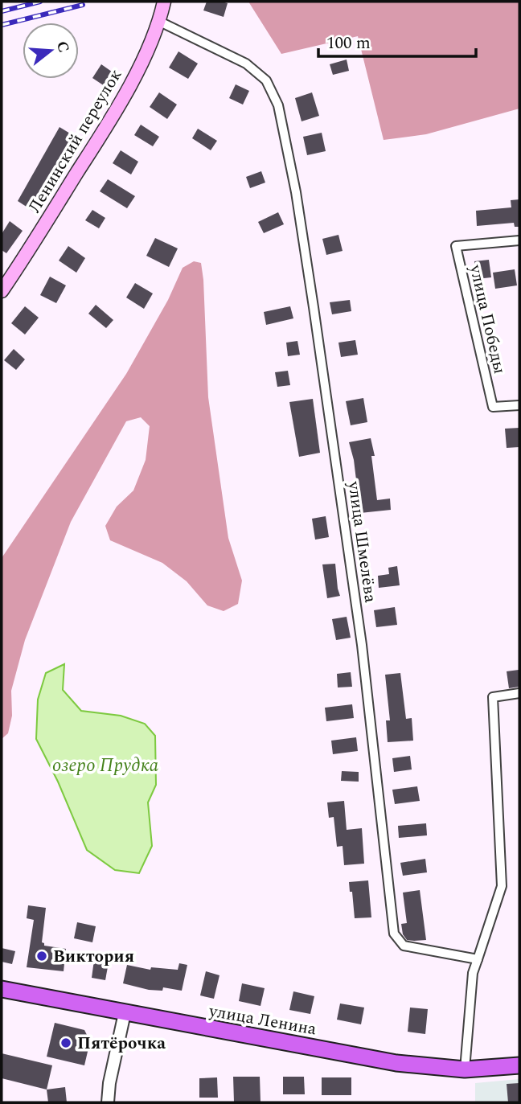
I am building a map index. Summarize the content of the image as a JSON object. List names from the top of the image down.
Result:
{
  "streets": {
    "highway": ["улица Ленина"],
    "main road": ["Ленинский переулок"],
    "street": ["улица Победы", "улица Шмелёва"]
  },
  "crossings": [
    ["Ленинский переулок", "улица Шмелёва"]
  ],
  "water": ["озеро Прудка"],
  "places": ["Виктория", "Пятёрочка"],
  "scale_bar": "100 m",
  "north": "right"
}
